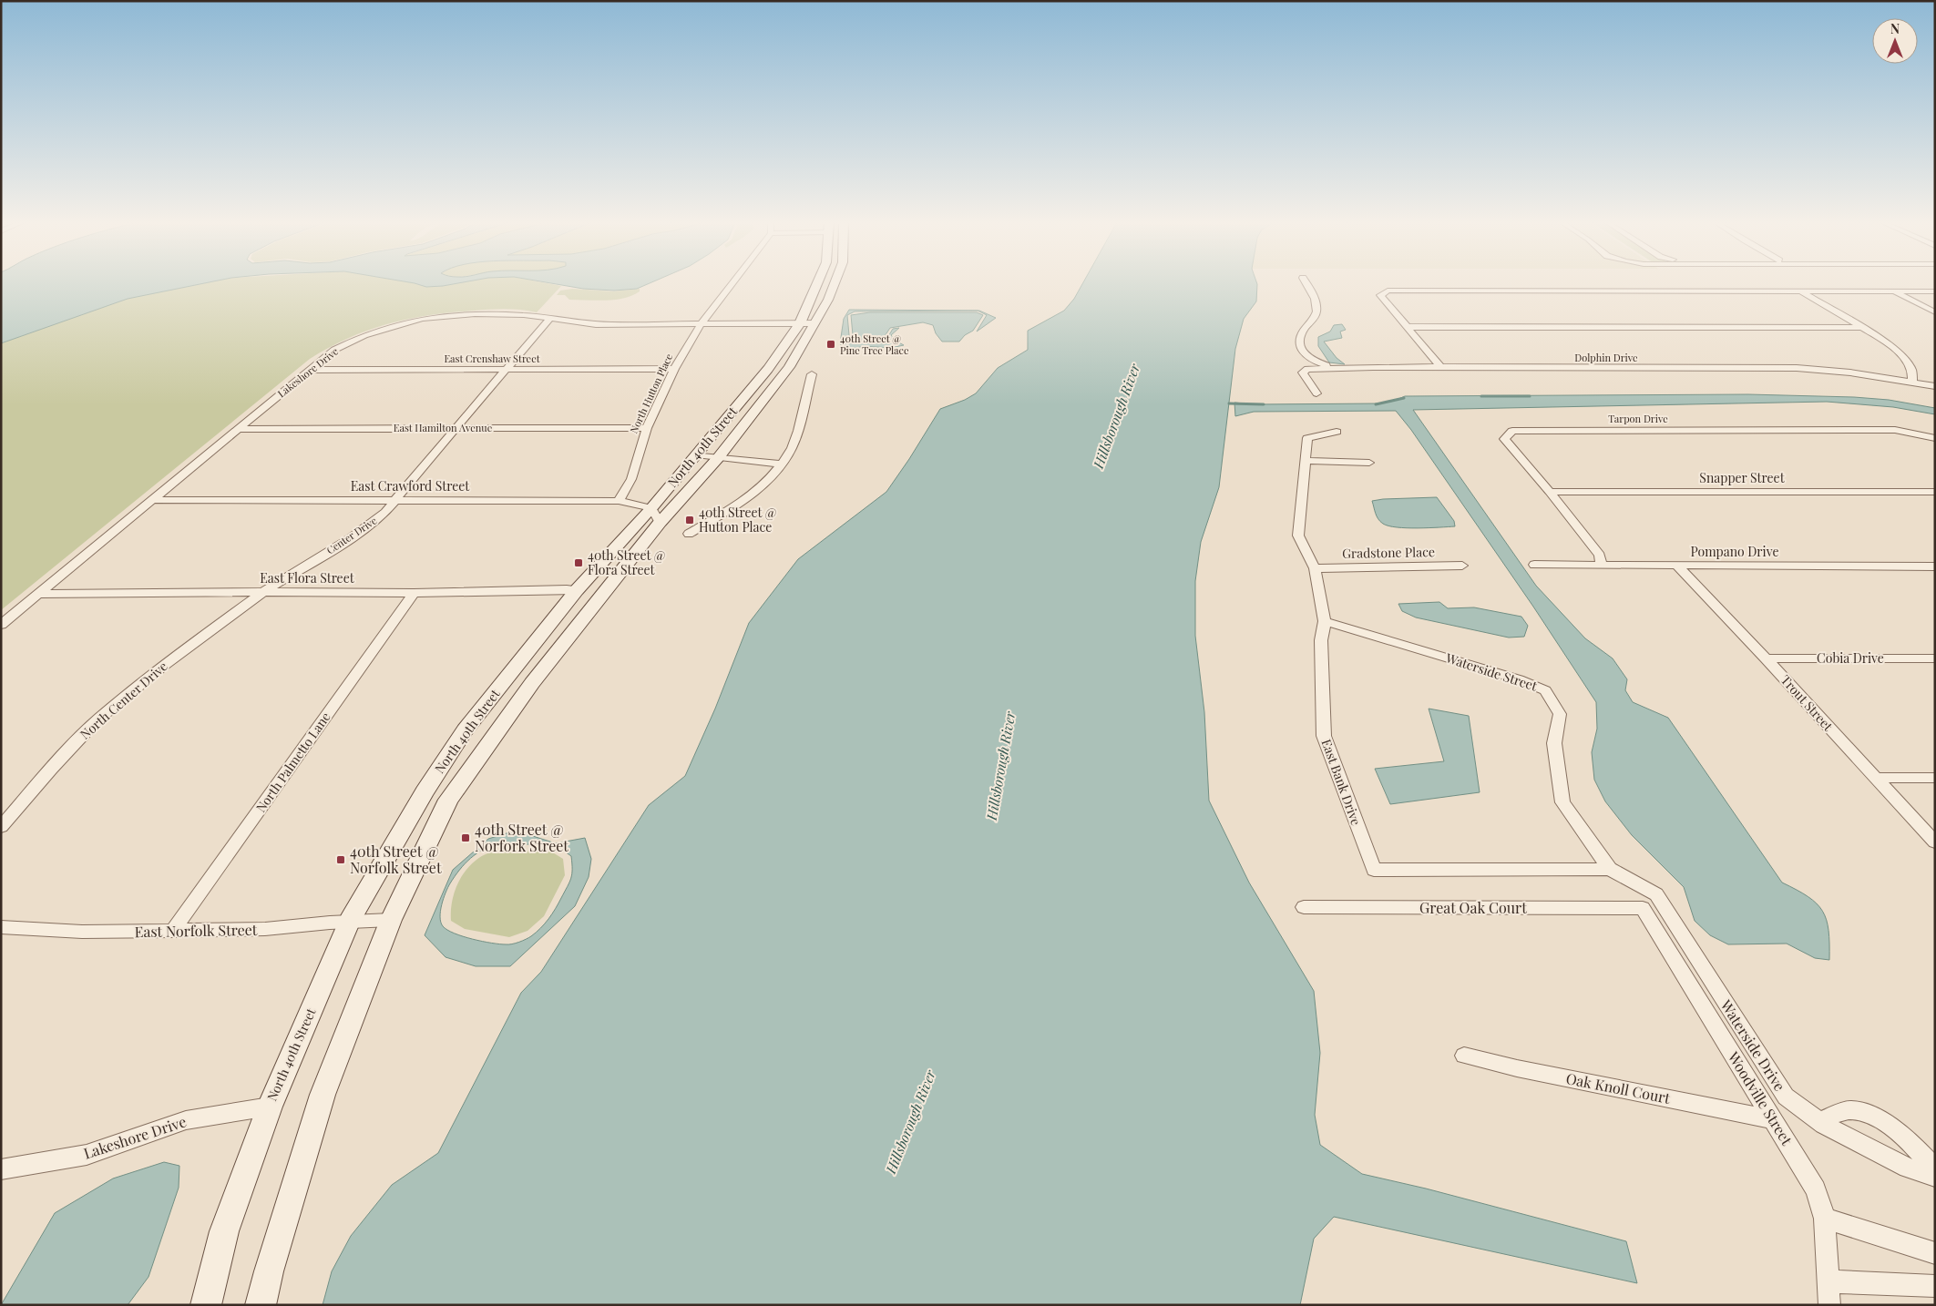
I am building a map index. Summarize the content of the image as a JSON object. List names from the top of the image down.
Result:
{
  "streets": {
    "main road": ["North 40th Street"],
    "street": [
      "Dolphin Drive",
      "East Crenshaw Street",
      "Lakeshore Drive",
      "North Hutton Place",
      "Tarpon Drive",
      "East Hamilton Avenue",
      "Snapper Street",
      "East Crawford Street",
      "Center Drive",
      "Pompano Drive",
      "Gradstone Place",
      "East Flora Street",
      "Cobia Drive",
      "Waterside Street",
      "North Center Drive",
      "Trout Street",
      "North Palmetto Lane",
      "East Bank Drive",
      "Great Oak Court",
      "East Norfolk Street",
      "Waterside Drive",
      "Oak Knoll Court",
      "Woodville Street"
    ]
  },
  "crossings": [
    ["East Crenshaw Street", "Lakeshore Drive"],
    ["East Crenshaw Street", "North Hutton Place"],
    ["East Crenshaw Street", "Center Drive"],
    ["Lakeshore Drive", "North Hutton Place"],
    ["Lakeshore Drive", "East Hamilton Avenue"],
    ["Lakeshore Drive", "North 40th Street"],
    ["Lakeshore Drive", "East Crawford Street"],
    ["Lakeshore Drive", "Center Drive"],
    ["Lakeshore Drive", "East Flora Street"],
    ["North Hutton Place", "East Hamilton Avenue"],
    ["North Hutton Place", "East Crawford Street"],
    ["Tarpon Drive", "Snapper Street"],
    ["Tarpon Drive", "Pompano Drive"],
    ["East Hamilton Avenue", "Center Drive"],
    ["North 40th Street", "East Crawford Street"],
    ["North 40th Street", "East Flora Street"],
    ["North 40th Street", "East Norfolk Street"],
    ["East Crawford Street", "Center Drive"],
    ["Center Drive", "East Flora Street"],
    ["Center Drive", "North Center Drive"],
    ["Pompano Drive", "Trout Street"],
    ["Gradstone Place", "East Bank Drive"],
    ["East Flora Street", "North Center Drive"],
    ["East Flora Street", "North Palmetto Lane"],
    ["Cobia Drive", "Trout Street"],
    ["Waterside Street", "East Bank Drive"],
    ["Waterside Street", "Waterside Drive"],
    ["North Palmetto Lane", "East Norfolk Street"],
    ["East Bank Drive", "Waterside Drive"],
    ["Great Oak Court", "Woodville Street"],
    ["Oak Knoll Court", "Woodville Street"]
  ],
  "water": ["Hillsborough River"],
  "places": {
    "transit": [
      "40th Street @ Pine Tree Place",
      "40th Street @ Hutton Place",
      "40th Street @ Flora Street",
      "40th Street @ Norfork Street",
      "40th Street @ Norfolk Street"
    ]
  },
  "north": "top"
}
